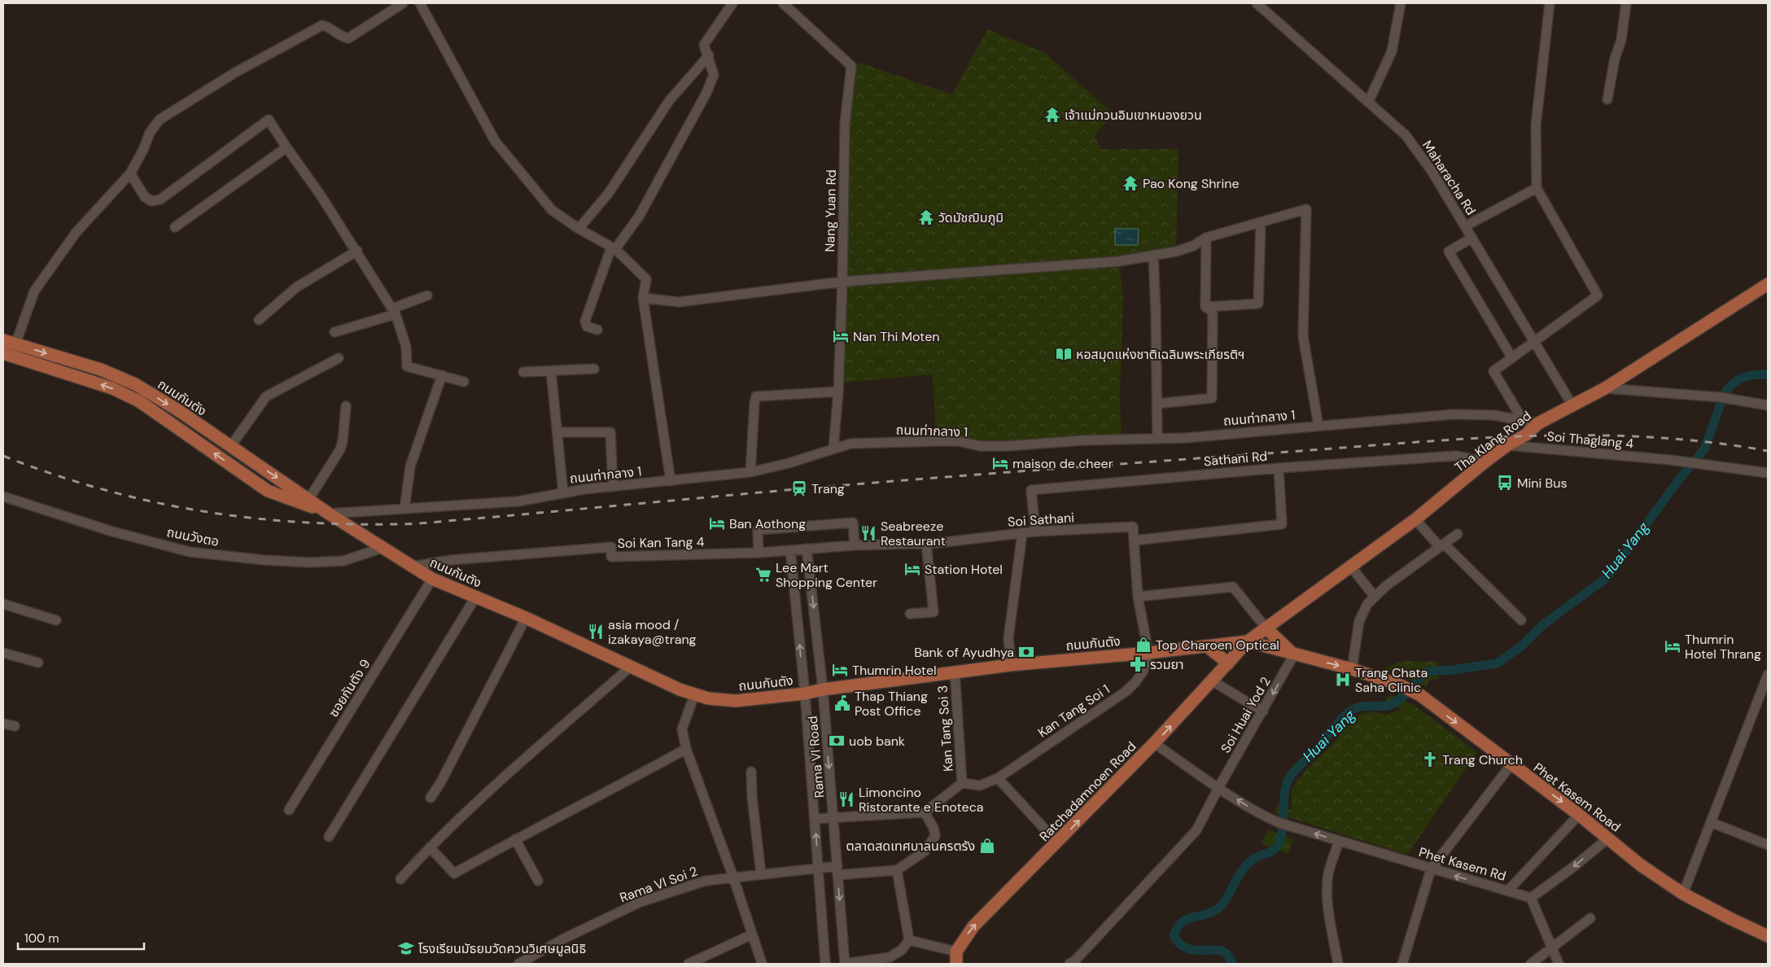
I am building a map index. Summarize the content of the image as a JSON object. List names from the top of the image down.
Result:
{
  "streets": {
    "main road": [
      "ถนนกันตัง",
      "Tha Klang Road",
      "Ratchadamnoen Road",
      "Phet Kasem Road"
    ],
    "street": [
      "Maharacha Rd",
      "Nang Yuan Rd",
      "ถนนท่ากลาง 1",
      "Soi Thaglang 4",
      "Sathani Rd",
      "Soi Sathani",
      "ถนนวังตอ",
      "Soi Kan Tang 4",
      "ซอยกันตัง 9",
      "Kan Tang Soi 1",
      "Soi Huai Yod 2",
      "Kan Tang Soi 3",
      "Rama VI Road",
      "Phet Kasem Rd",
      "Rama VI Soi 2"
    ]
  },
  "crossings": [
    ["Maharacha Rd", "Tha Klang Road"],
    ["Nang Yuan Rd", "ถนนท่ากลาง 1"],
    ["ถนนกันตัง", "ถนนท่ากลาง 1"],
    ["ถนนกันตัง", "Tha Klang Road"],
    ["ถนนกันตัง", "Soi Sathani"],
    ["ถนนกันตัง", "ถนนวังตอ"],
    ["ถนนกันตัง", "Soi Kan Tang 4"],
    ["ถนนกันตัง", "ซอยกันตัง 9"],
    ["ถนนกันตัง", "Kan Tang Soi 1"],
    ["ถนนกันตัง", "Kan Tang Soi 3"],
    ["ถนนกันตัง", "Rama VI Road"],
    ["ถนนกันตัง", "Ratchadamnoen Road"],
    ["ถนนกันตัง", "Phet Kasem Road"],
    ["ถนนท่ากลาง 1", "Tha Klang Road"],
    ["Soi Thaglang 4", "Tha Klang Road"],
    ["Tha Klang Road", "Sathani Rd"],
    ["Tha Klang Road", "Ratchadamnoen Road"],
    ["Tha Klang Road", "Phet Kasem Road"],
    ["Sathani Rd", "Soi Sathani"],
    ["Soi Sathani", "Soi Kan Tang 4"],
    ["Soi Sathani", "Kan Tang Soi 1"],
    ["Soi Kan Tang 4", "Rama VI Road"],
    ["Kan Tang Soi 1", "Kan Tang Soi 3"],
    ["Soi Huai Yod 2", "Phet Kasem Road"],
    ["Soi Huai Yod 2", "Phet Kasem Rd"],
    ["Rama VI Road", "Rama VI Soi 2"],
    ["Ratchadamnoen Road", "Phet Kasem Road"],
    ["Ratchadamnoen Road", "Phet Kasem Rd"]
  ],
  "one_way": ["Ratchadamnoen Road", "Phet Kasem Road", "Phet Kasem Rd"],
  "water": ["Huai Yang"],
  "places": {
    "temple": ["เจ้าเเม่กวนอิมเขาหนองยวน", "Pao Kong Shrine", "วัดมัชฌิมภูมิ"],
    "hotel": [
      "Nan Thi Moten",
      "maison de cheer",
      "Ban Aothong",
      "Station Hotel",
      "Thumrin Hotel Thrang",
      "Thumrin Hotel"
    ],
    "library": ["หอสมุดแห่งชาติเฉลิมพระเกียรติฯ"],
    "bus stop": ["Mini Bus"],
    "station": ["Trang"],
    "restaurant": ["Seabreeze Restaurant", "asia mood / izakaya@trang", "Limoncino Ristorante e Enoteca"],
    "supermarket": ["Lee Mart Shopping Center"],
    "shop": ["Top Charoen Optical", "ตลาดสดเทศบาลนครตรัง"],
    "bank": ["Bank of Ayudhya", "uob bank"],
    "pharmacy": ["รวมยา"],
    "hospital": ["Trang Chata Saha Clinic"],
    "public building": ["Thap Thiang Post Office"],
    "church": ["Trang Church"],
    "school or university": ["โรงเรียนมัธยมวัดควนวิเศษมูลนิธิ"]
  },
  "scale_bar": "100 m"
}
